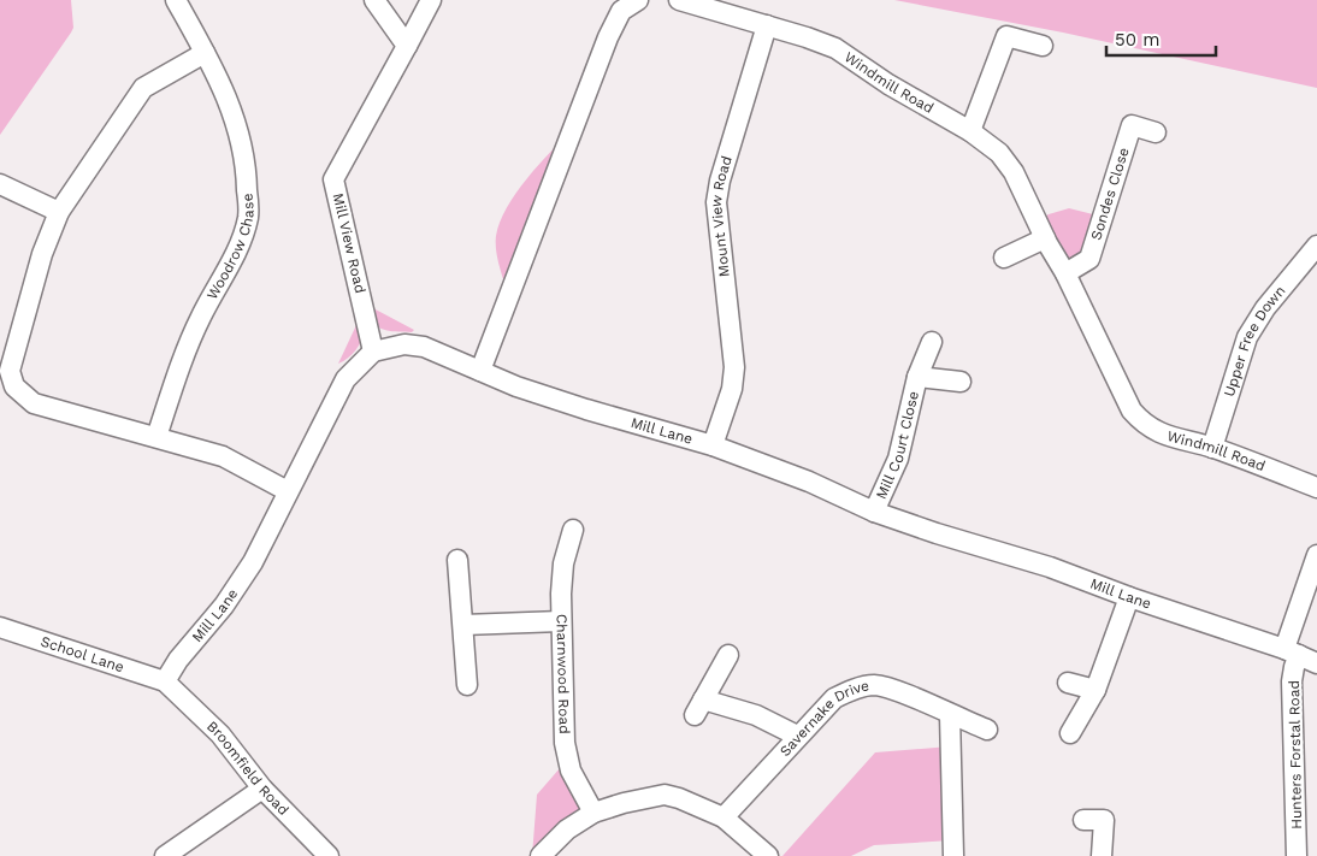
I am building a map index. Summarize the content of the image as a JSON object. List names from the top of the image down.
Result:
{
  "streets": {
    "street": [
      "Windmill Road",
      "Sondes Close",
      "Mount View Road",
      "Mill View Road",
      "Woodrow Chase",
      "Upper Free Down",
      "Mill Lane",
      "Mill Court Close",
      "School Lane",
      "Charnwood Road",
      "Savernake Drive",
      "Hunters Forstal Road",
      "Broomfield Road"
    ]
  },
  "crossings": [
    ["Windmill Road", "Sondes Close"],
    ["Windmill Road", "Mount View Road"],
    ["Windmill Road", "Upper Free Down"],
    ["Mount View Road", "Mill Lane"],
    ["Mill View Road", "Mill Lane"],
    ["Mill Lane", "Mill Court Close"],
    ["Mill Lane", "School Lane"],
    ["Mill Lane", "Hunters Forstal Road"],
    ["Mill Lane", "Broomfield Road"],
    ["School Lane", "Broomfield Road"]
  ],
  "scale_bar": "50 m"
}
